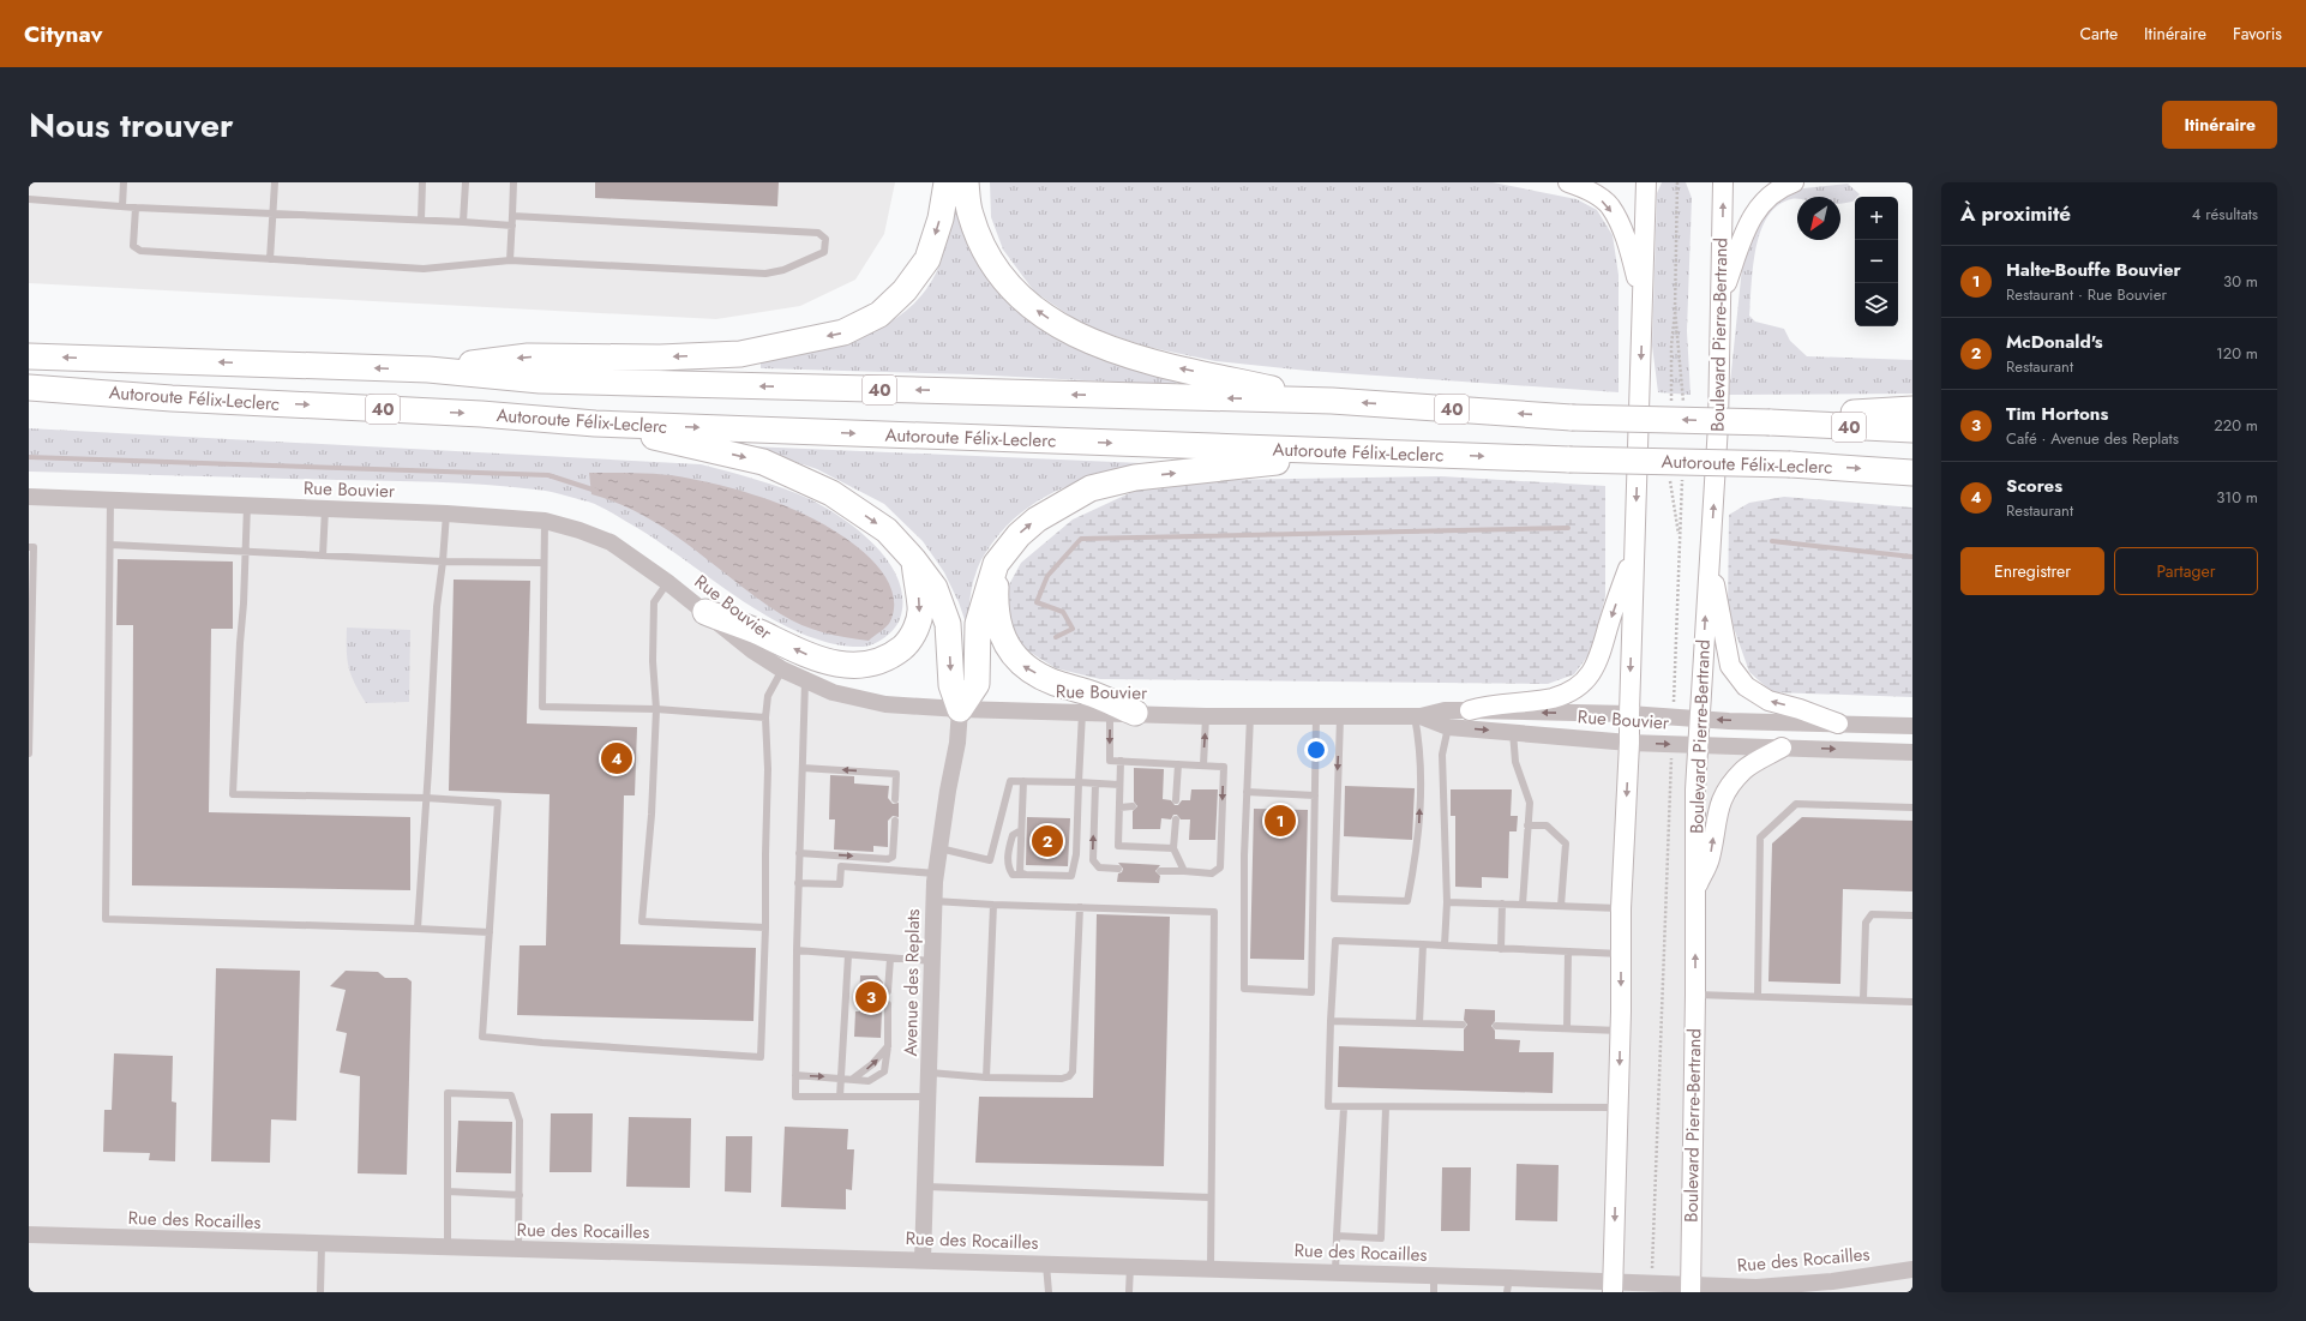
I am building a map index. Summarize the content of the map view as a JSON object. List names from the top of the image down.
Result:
{
  "streets": {
    "highway": ["40", "Autoroute Félix-Leclerc"],
    "main road": ["Boulevard Pierre-Bertrand"],
    "street": ["Rue Bouvier", "Avenue des Replats", "Rue des Rocailles"]
  },
  "crossings": [
    ["Boulevard Pierre-Bertrand", "Rue Bouvier"],
    ["Boulevard Pierre-Bertrand", "Rue des Rocailles"],
    ["Rue Bouvier", "Avenue des Replats"],
    ["Avenue des Replats", "Rue des Rocailles"]
  ],
  "north": "bottom left",
  "page": {
    "header": "Citynav",
    "nav": ["Carte", "Itinéraire", "Favoris"],
    "title": "Nous trouver",
    "buttons": [
      "Itinéraire",
      ["Enregistrer", "Partager"]
    ],
    "heading": ["À proximité", "4 résultats"],
    "map_buttons": ["+", "−"],
    "list": [
      {
        "mark": "1",
        "name": "Halte-Bouffe Bouvier",
        "note": "Restaurant · Rue Bouvier",
        "value": "30 m"
      },
      {
        "mark": "2",
        "name": "McDonald's",
        "note": "Restaurant",
        "value": "120 m"
      },
      {
        "mark": "3",
        "name": "Tim Hortons",
        "note": "Café · Avenue des Replats",
        "value": "220 m"
      },
      {
        "mark": "4",
        "name": "Scores",
        "note": "Restaurant",
        "value": "310 m"
      }
    ],
    "pins": [
      "4",
      "1",
      "2",
      "3"
    ]
  }
}
